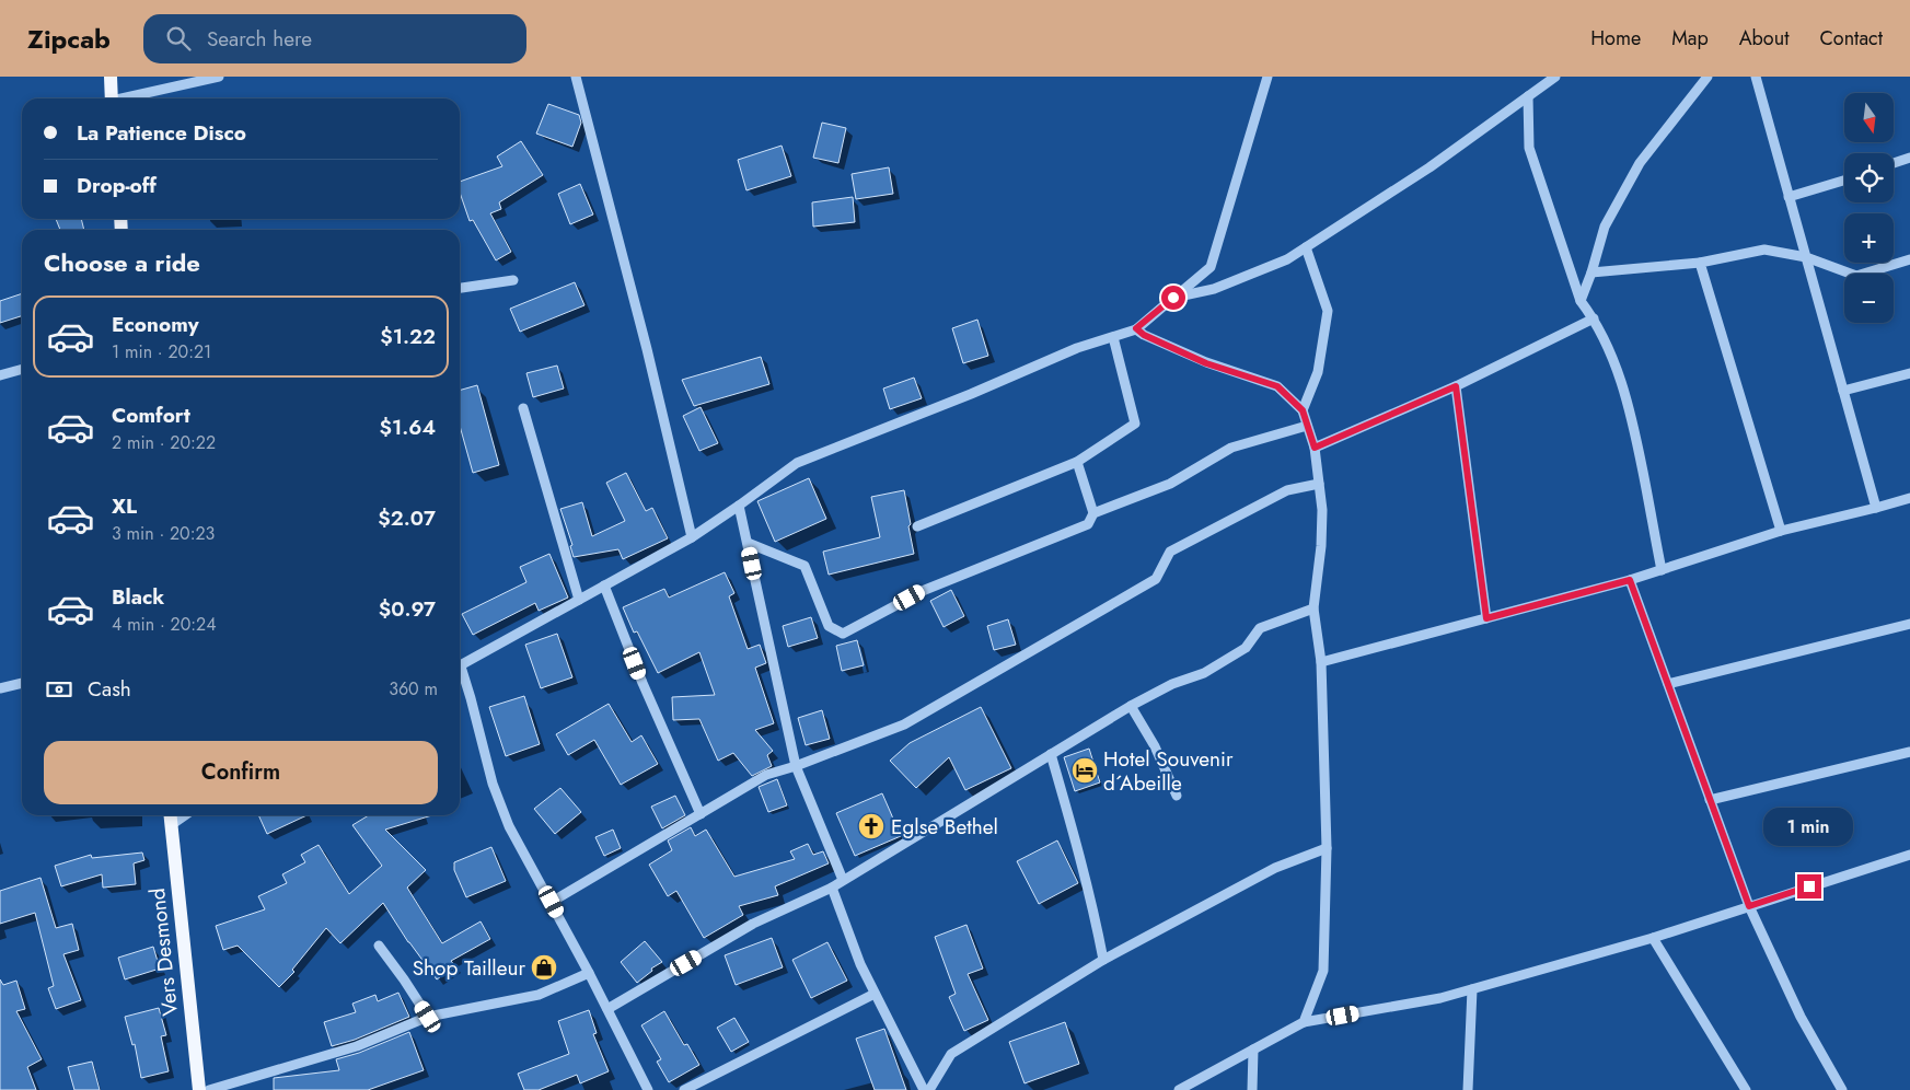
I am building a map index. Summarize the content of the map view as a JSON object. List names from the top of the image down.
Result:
{
  "streets": {
    "main road": ["Vers Desmond"]
  },
  "places": {
    "hotel": ["Hotel Souvenir d´Abeille"],
    "church": ["Eglse Bethel"],
    "shop": ["Shop Tailleur"]
  },
  "north": "bottom",
  "page": {
    "header": "Zipcab",
    "search": "Search here",
    "nav": [
      "Home",
      "Map",
      "About",
      "Contact"
    ],
    "map_buttons": ["+", "−"],
    "banner": ["La Patience Disco", "Drop-off"],
    "heading": "Choose a ride",
    "list": [
      {
        "name": "Economy",
        "note": "1 min · 20:21",
        "value": "$1.22"
      },
      {
        "name": "Comfort",
        "note": "2 min · 20:22",
        "value": "$1.64"
      },
      {
        "name": "XL",
        "note": "3 min · 20:23",
        "value": "$2.07"
      },
      {
        "name": "Black",
        "note": "4 min · 20:24",
        "value": "$0.97"
      }
    ],
    "pay": ["Cash", "360 m"],
    "buttons": "Confirm",
    "bubble": "1 min"
  }
}
